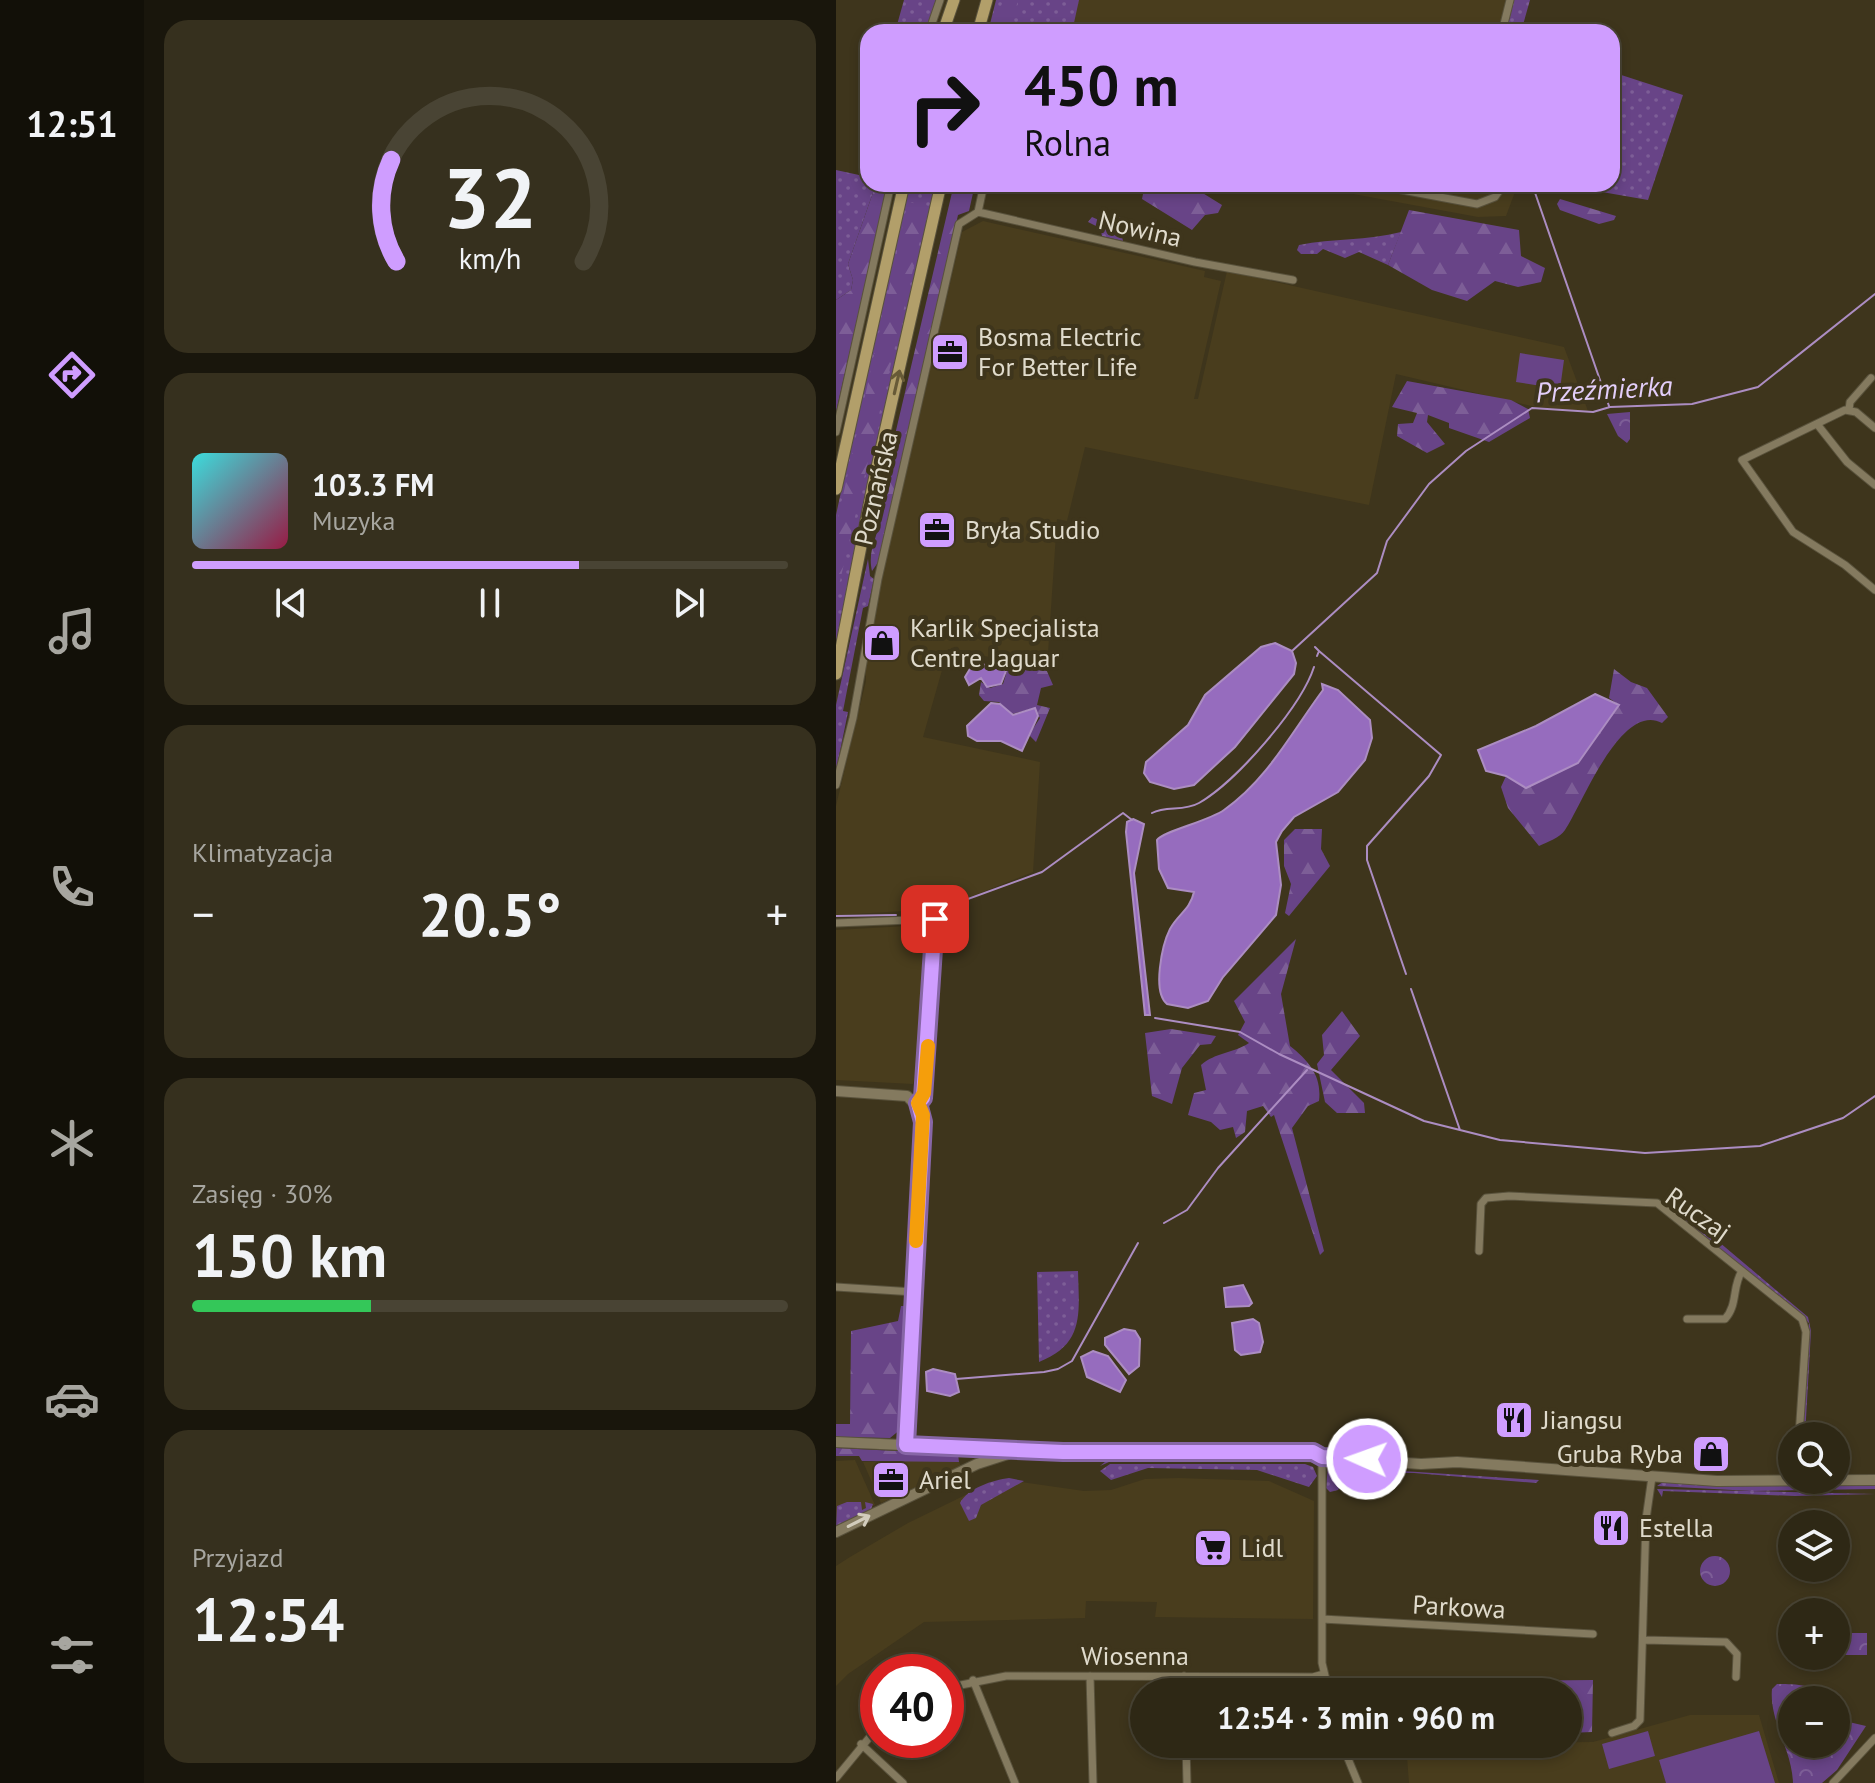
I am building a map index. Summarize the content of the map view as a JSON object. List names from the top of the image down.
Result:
{
  "streets": {
    "main road": ["Poznańska"],
    "street": [
      "Nowina",
      "Ruczaj",
      "Parkowa",
      "Wiosenna"
    ]
  },
  "crossings": [
    ["Nowina", "Poznańska"]
  ],
  "water": ["Przeźmierka"],
  "places": {
    "office": ["Bosma Electric For Better Life", "Bryła Studio", "Ariel"],
    "shop": ["Karlik Specjalista Centre Jaguar", "Gruba Ryba"],
    "restaurant": ["Jiangsu", "Estella"],
    "supermarket": ["Lidl"]
  },
  "page": {
    "tabs": "12:51",
    "turn": ["450 m", "Rolna"],
    "song": ["103.3 FM", "Muzyka"],
    "tile": [
      "Klimatyzacja",
      ["Zasięg · 30%", "150 km"],
      ["Przyjazd", "12:54"]
    ],
    "heat": ["−", "20.5°", "+"],
    "map_buttons": ["+", "−"],
    "limit": "40",
    "trip": "12:54 · 3 min · 960 m",
    "gauge": ["32", "km/h"]
  }
}
